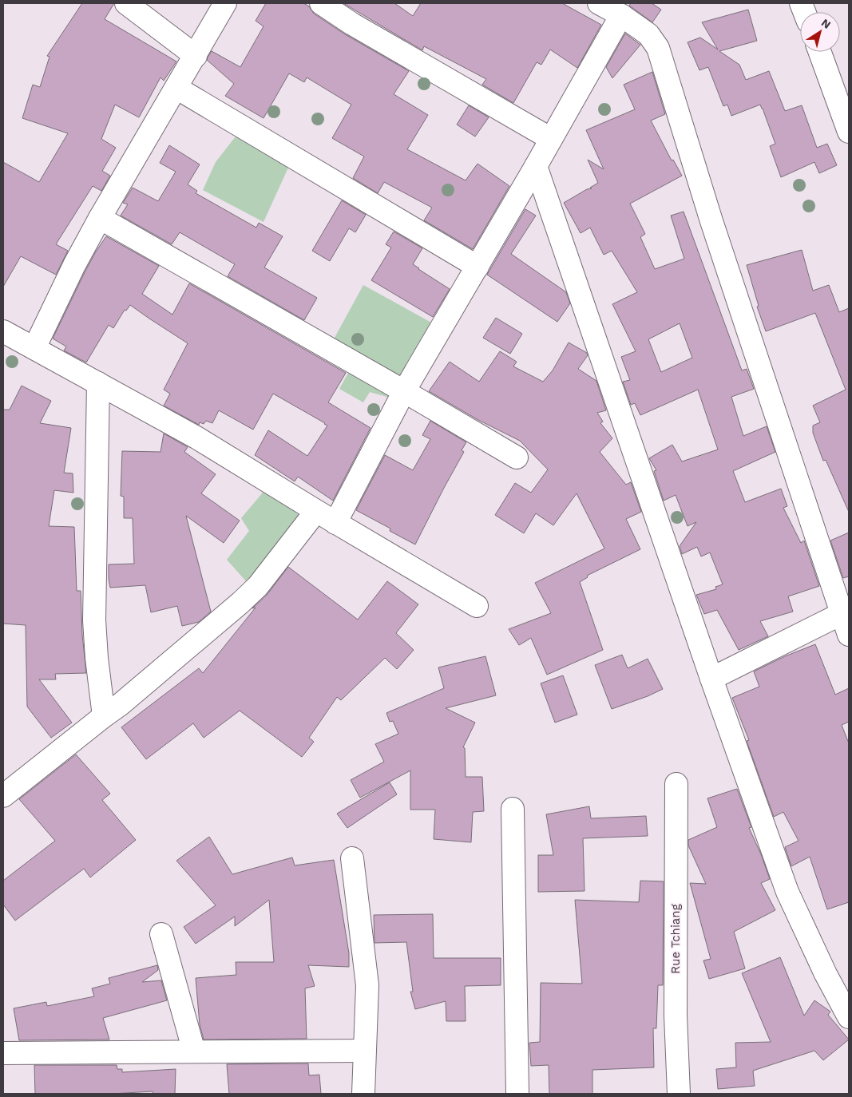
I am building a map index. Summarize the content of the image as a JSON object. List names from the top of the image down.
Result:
{
  "streets": {
    "street": ["Rue Tchiang"]
  },
  "north": "top right"
}
